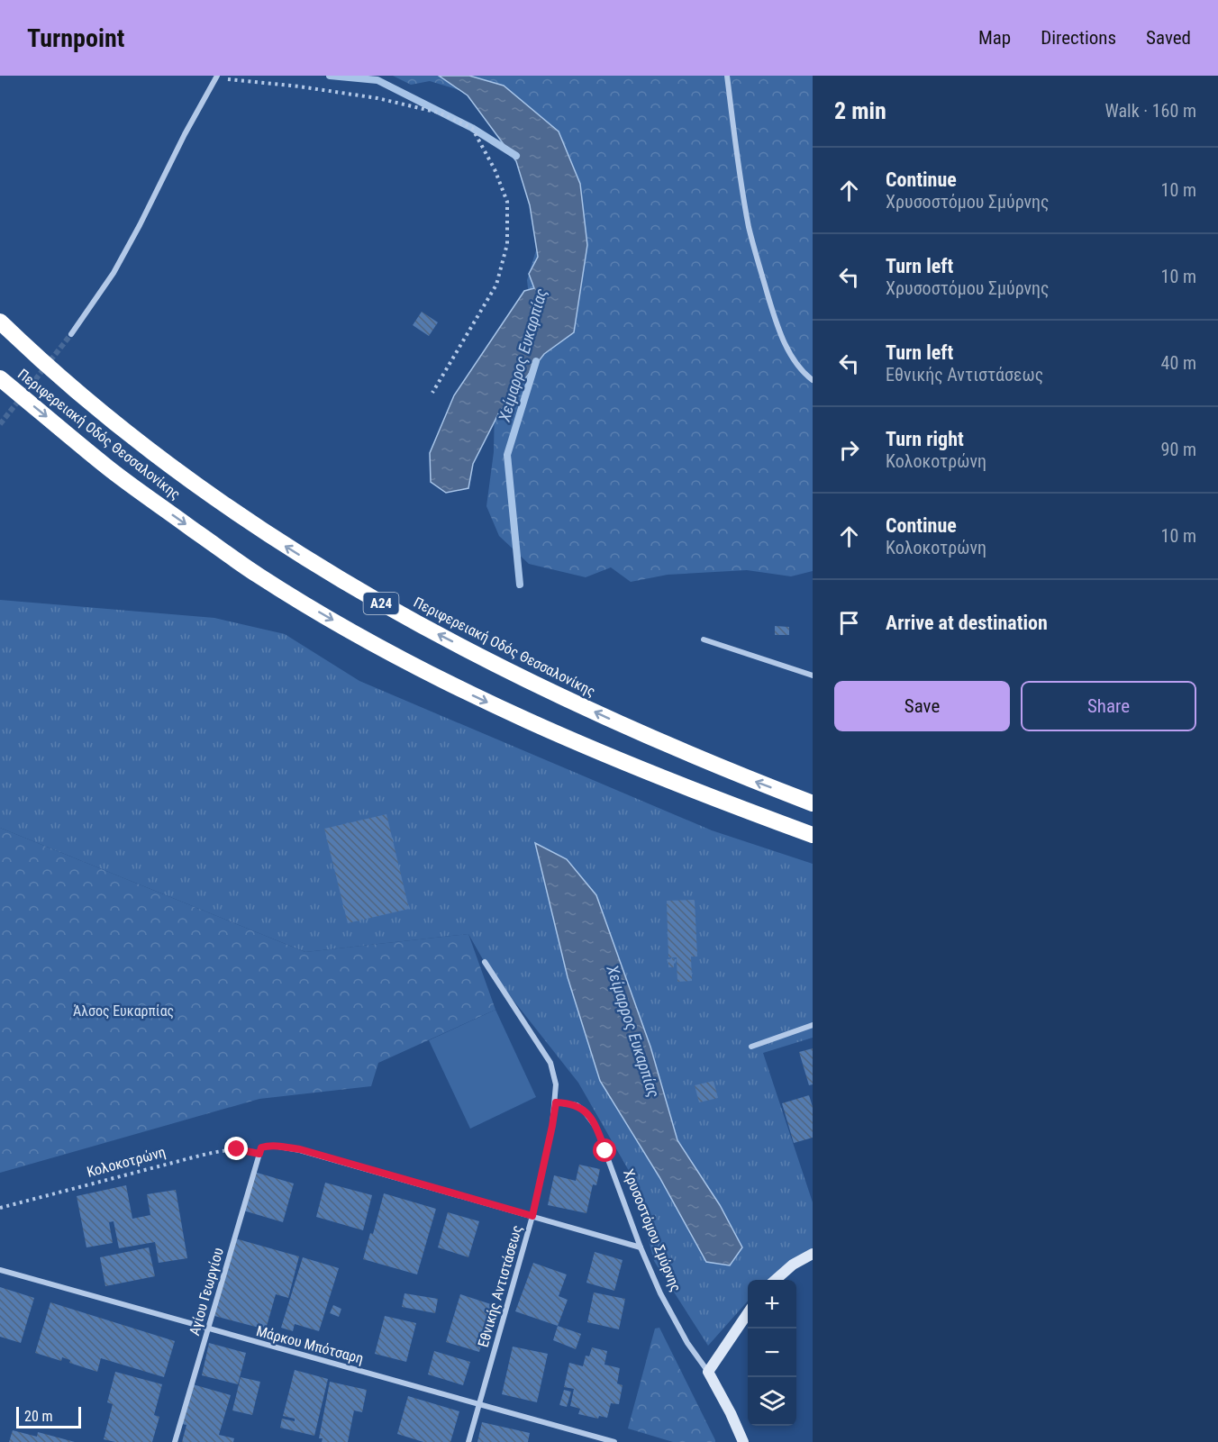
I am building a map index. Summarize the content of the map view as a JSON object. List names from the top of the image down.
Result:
{
  "streets": {
    "highway": ["Περιφερειακή Οδός Θεσσαλονίκης", "Α24"],
    "street": [
      "Χρυσοστόμου Σμύρνης",
      "Εθνικής Αντιστάσεως",
      "Αγίου Γεωργίου",
      "Μάρκου Μπότσαρη"
    ],
    "path": ["Κολοκοτρώνη"]
  },
  "crossings": [
    ["Κολοκοτρώνη", "Αγίου Γεωργίου"],
    ["Χρυσοστόμου Σμύρνης", "Εθνικής Αντιστάσεως"],
    ["Εθνικής Αντιστάσεως", "Μάρκου Μπότσαρη"],
    ["Αγίου Γεωργίου", "Μάρκου Μπότσαρη"]
  ],
  "water": ["Χείμαρρος Ευκαρπίας"],
  "parks": ["Άλσος Ευκαρπίας"],
  "scale_bar": "20 m",
  "page": {
    "header": "Turnpoint",
    "nav": ["Map", "Directions", "Saved"],
    "heading": ["2 min", "Walk · 160 m"],
    "list": [
      ["Continue", "Χρυσοστόμου Σμύρνης", "10 m"],
      ["Turn left", "Χρυσοστόμου Σμύρνης", "10 m"],
      ["Turn left", "Εθνικής Αντιστάσεως", "40 m"],
      ["Turn right", "Κολοκοτρώνη", "90 m"],
      ["Continue", "Κολοκοτρώνη", "10 m"],
      "Arrive at destination"
    ],
    "buttons": ["Save", "Share"],
    "map_buttons": ["+", "−"],
    "scale": "20 m"
  }
}
